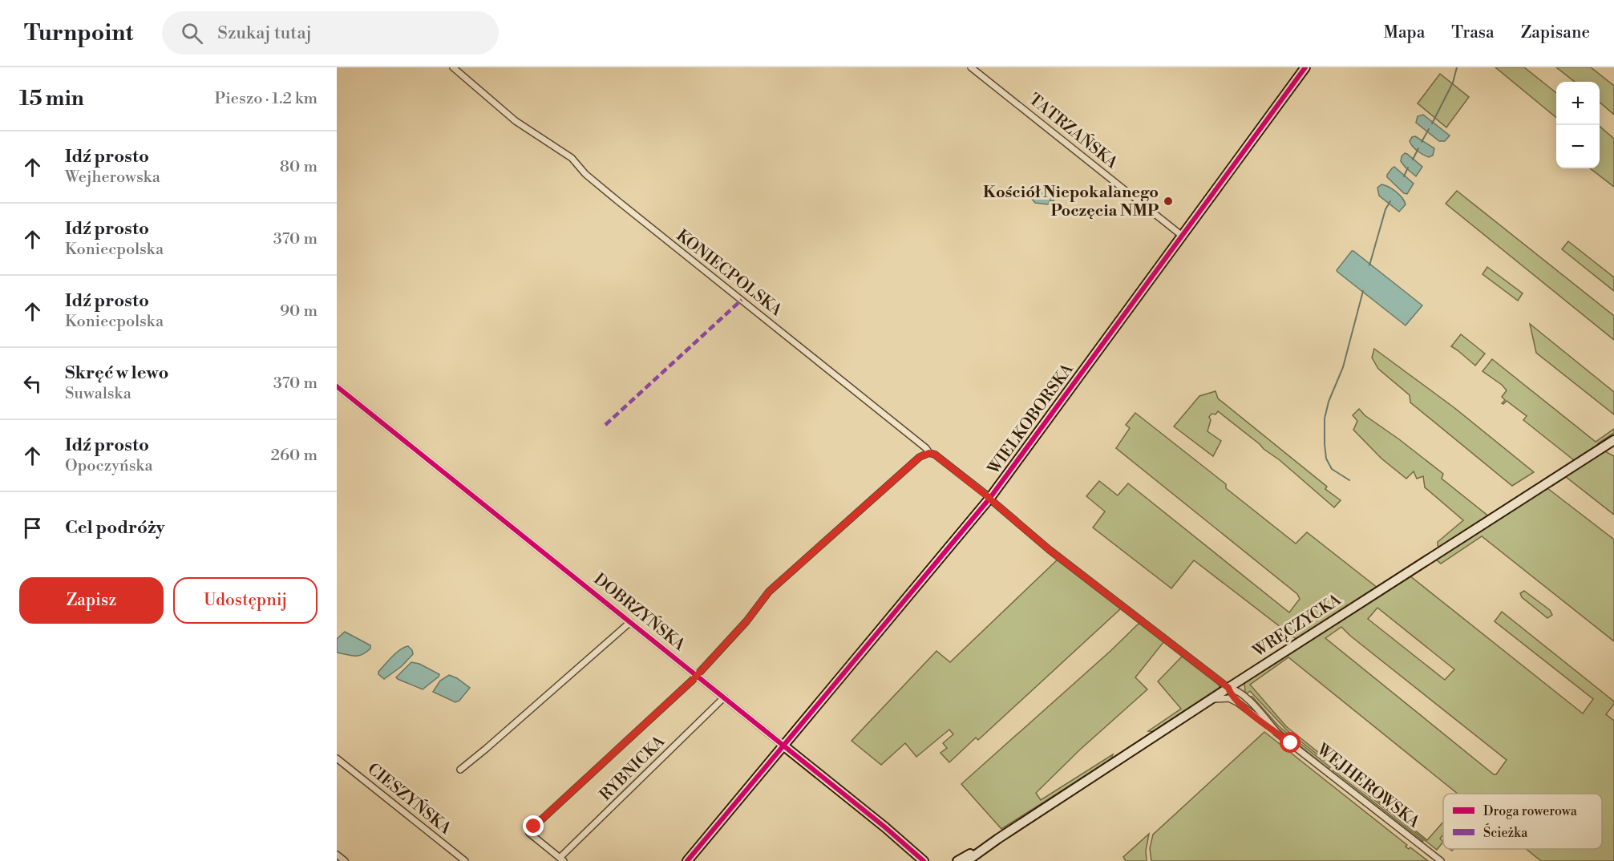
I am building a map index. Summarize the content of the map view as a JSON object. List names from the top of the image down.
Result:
{
  "streets": {
    "street": [
      "TATRZAŃSKA",
      "KONIECPOLSKA",
      "WIELKOBORSKA",
      "DOBRZYŃSKA",
      "WRĘCZYCKA",
      "RYBNICKA",
      "WEJHEROWSKA",
      "CIESZYŃSKA"
    ]
  },
  "crossings": [
    ["TATRZAŃSKA", "WIELKOBORSKA"],
    ["KONIECPOLSKA", "WIELKOBORSKA"],
    ["KONIECPOLSKA", "WRĘCZYCKA"],
    ["WIELKOBORSKA", "DOBRZYŃSKA"],
    ["DOBRZYŃSKA", "RYBNICKA"]
  ],
  "places": ["Kościół Niepokalanego Poczęcia NMP"],
  "legend": ["Droga rowerowa", "Ścieżka"],
  "page": {
    "header": "Turnpoint",
    "search": "Szukaj tutaj",
    "nav": ["Mapa", "Trasa", "Zapisane"],
    "heading": ["15 min", "Pieszo · 1.2 km"],
    "map_buttons": ["+", "−"],
    "list": [
      ["Idź prosto", "Wejherowska", "80 m"],
      ["Idź prosto", "Koniecpolska", "370 m"],
      ["Idź prosto", "Koniecpolska", "90 m"],
      ["Skręć w lewo", "Suwalska", "370 m"],
      ["Idź prosto", "Opoczyńska", "260 m"],
      "Cel podróży"
    ],
    "buttons": ["Zapisz", "Udostępnij"]
  }
}
